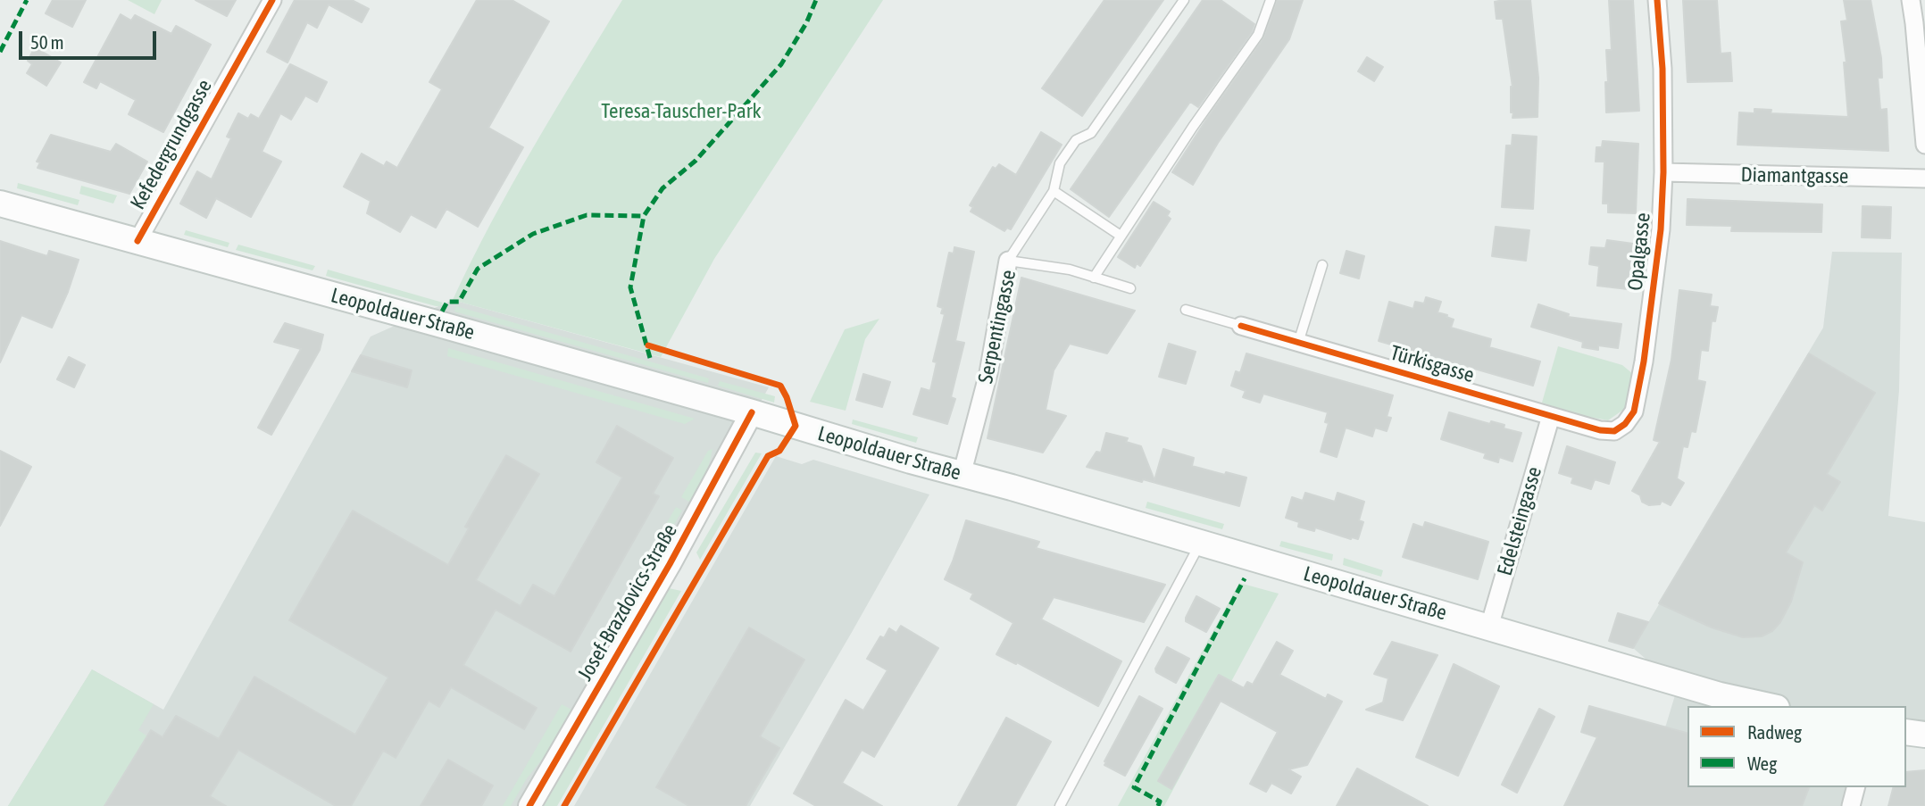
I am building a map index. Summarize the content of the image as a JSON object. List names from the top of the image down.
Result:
{
  "streets": {
    "main road": ["Leopoldauer Straße"],
    "street": [
      "Kefedergrundgasse",
      "Diamantgasse",
      "Opalgasse",
      "Serpentingasse",
      "Türkisgasse",
      "Edelsteingasse",
      "Josef-Brazdovics-Straße"
    ]
  },
  "crossings": [
    ["Kefedergrundgasse", "Leopoldauer Straße"],
    ["Diamantgasse", "Opalgasse"],
    ["Opalgasse", "Türkisgasse"],
    ["Opalgasse", "Edelsteingasse"],
    ["Leopoldauer Straße", "Serpentingasse"],
    ["Leopoldauer Straße", "Edelsteingasse"],
    ["Leopoldauer Straße", "Josef-Brazdovics-Straße"],
    ["Türkisgasse", "Edelsteingasse"]
  ],
  "parks": ["Teresa-Tauscher-Park"],
  "legend": ["Radweg", "Weg"],
  "scale_bar": "50 m"
}
